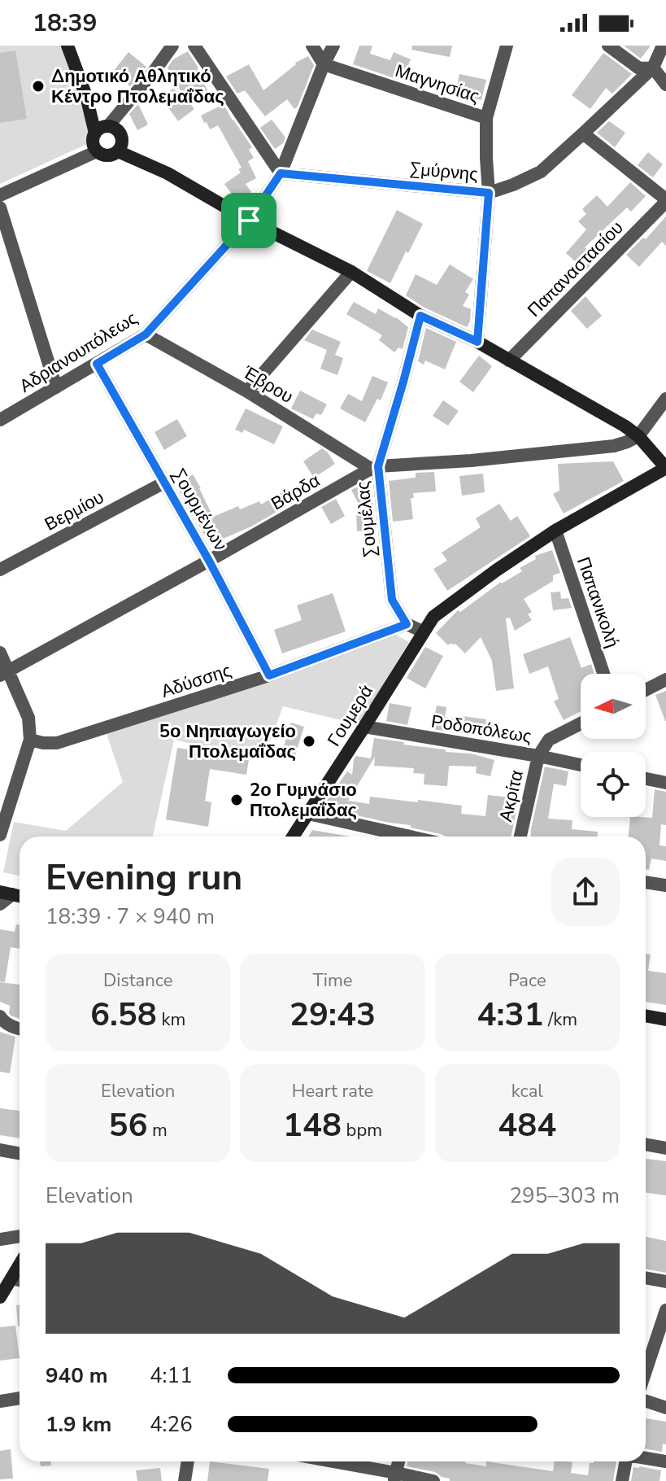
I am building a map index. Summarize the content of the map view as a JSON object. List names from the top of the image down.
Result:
{
  "streets": {
    "street": [
      "Μαγνησίας",
      "Σμύρνης",
      "Παπαναστασίου",
      "Αδριανουπόλεως",
      "Έβρου",
      "Βάρδα",
      "Σουρμένων",
      "Βερμίου",
      "Σουμέλας",
      "Παπανικολή",
      "Αδύσσης",
      "Γουμερά",
      "Ροδοπόλεως",
      "Ακρίτα"
    ]
  },
  "crossings": [
    ["Μαγνησίας", "Αδριανουπόλεως"],
    ["Σμύρνης", "Αδριανουπόλεως"],
    ["Αδριανουπόλεως", "Έβρου"],
    ["Αδριανουπόλεως", "Σουρμένων"],
    ["Έβρου", "Βάρδα"],
    ["Έβρου", "Σουμέλας"],
    ["Βάρδα", "Σουρμένων"],
    ["Βάρδα", "Σουμέλας"],
    ["Σουρμένων", "Βερμίου"],
    ["Σουρμένων", "Αδύσσης"],
    ["Σουμέλας", "Αδύσσης"],
    ["Παπανικολή", "Γουμερά"],
    ["Γουμερά", "Ροδοπόλεως"],
    ["Ροδοπόλεως", "Ακρίτα"]
  ],
  "places": ["Δημοτικό Αθλητικό Κέντρο Πτολεμαΐδας", "5ο Νηπιαγωγείο Πτολεμαΐδας", "2ο Γυμνάσιο Πτολεμαΐδας"],
  "north": "left",
  "page": {
    "status": "18:39",
    "heading": ["Evening run", "18:39 · 7 × 940 m"],
    "stats": [
      ["Distance", "6.58 km"],
      ["Time", "29:43"],
      ["Pace", "4:31 /km"],
      ["Elevation", "56 m"],
      ["Heart rate", "148 bpm"],
      ["kcal", "484"]
    ],
    "chart": ["Elevation", "295–303 m"],
    "list": [
      {
        "name": "940 m",
        "note": "4:11"
      },
      {
        "name": "1.9 km",
        "note": "4:26"
      }
    ]
  }
}
